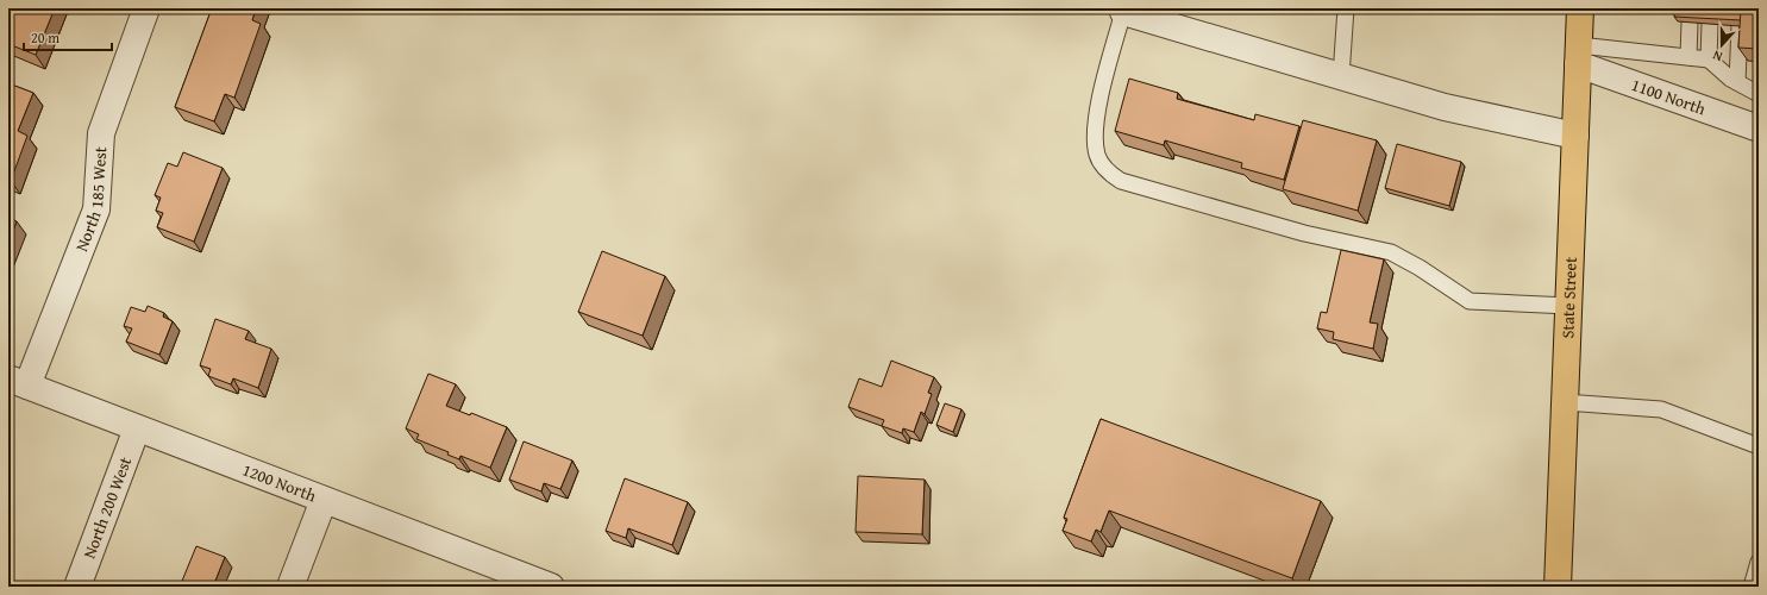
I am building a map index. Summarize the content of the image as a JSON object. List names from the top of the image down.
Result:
{
  "streets": {
    "main road": ["State Street"],
    "street": [
      "1100 North",
      "North 185 West",
      "1200 North",
      "North 200 West"
    ]
  },
  "crossings": [
    ["1100 North", "State Street"],
    ["North 185 West", "1200 North"],
    ["1200 North", "North 200 West"]
  ],
  "scale_bar": "20 m",
  "north": "bottom"
}
